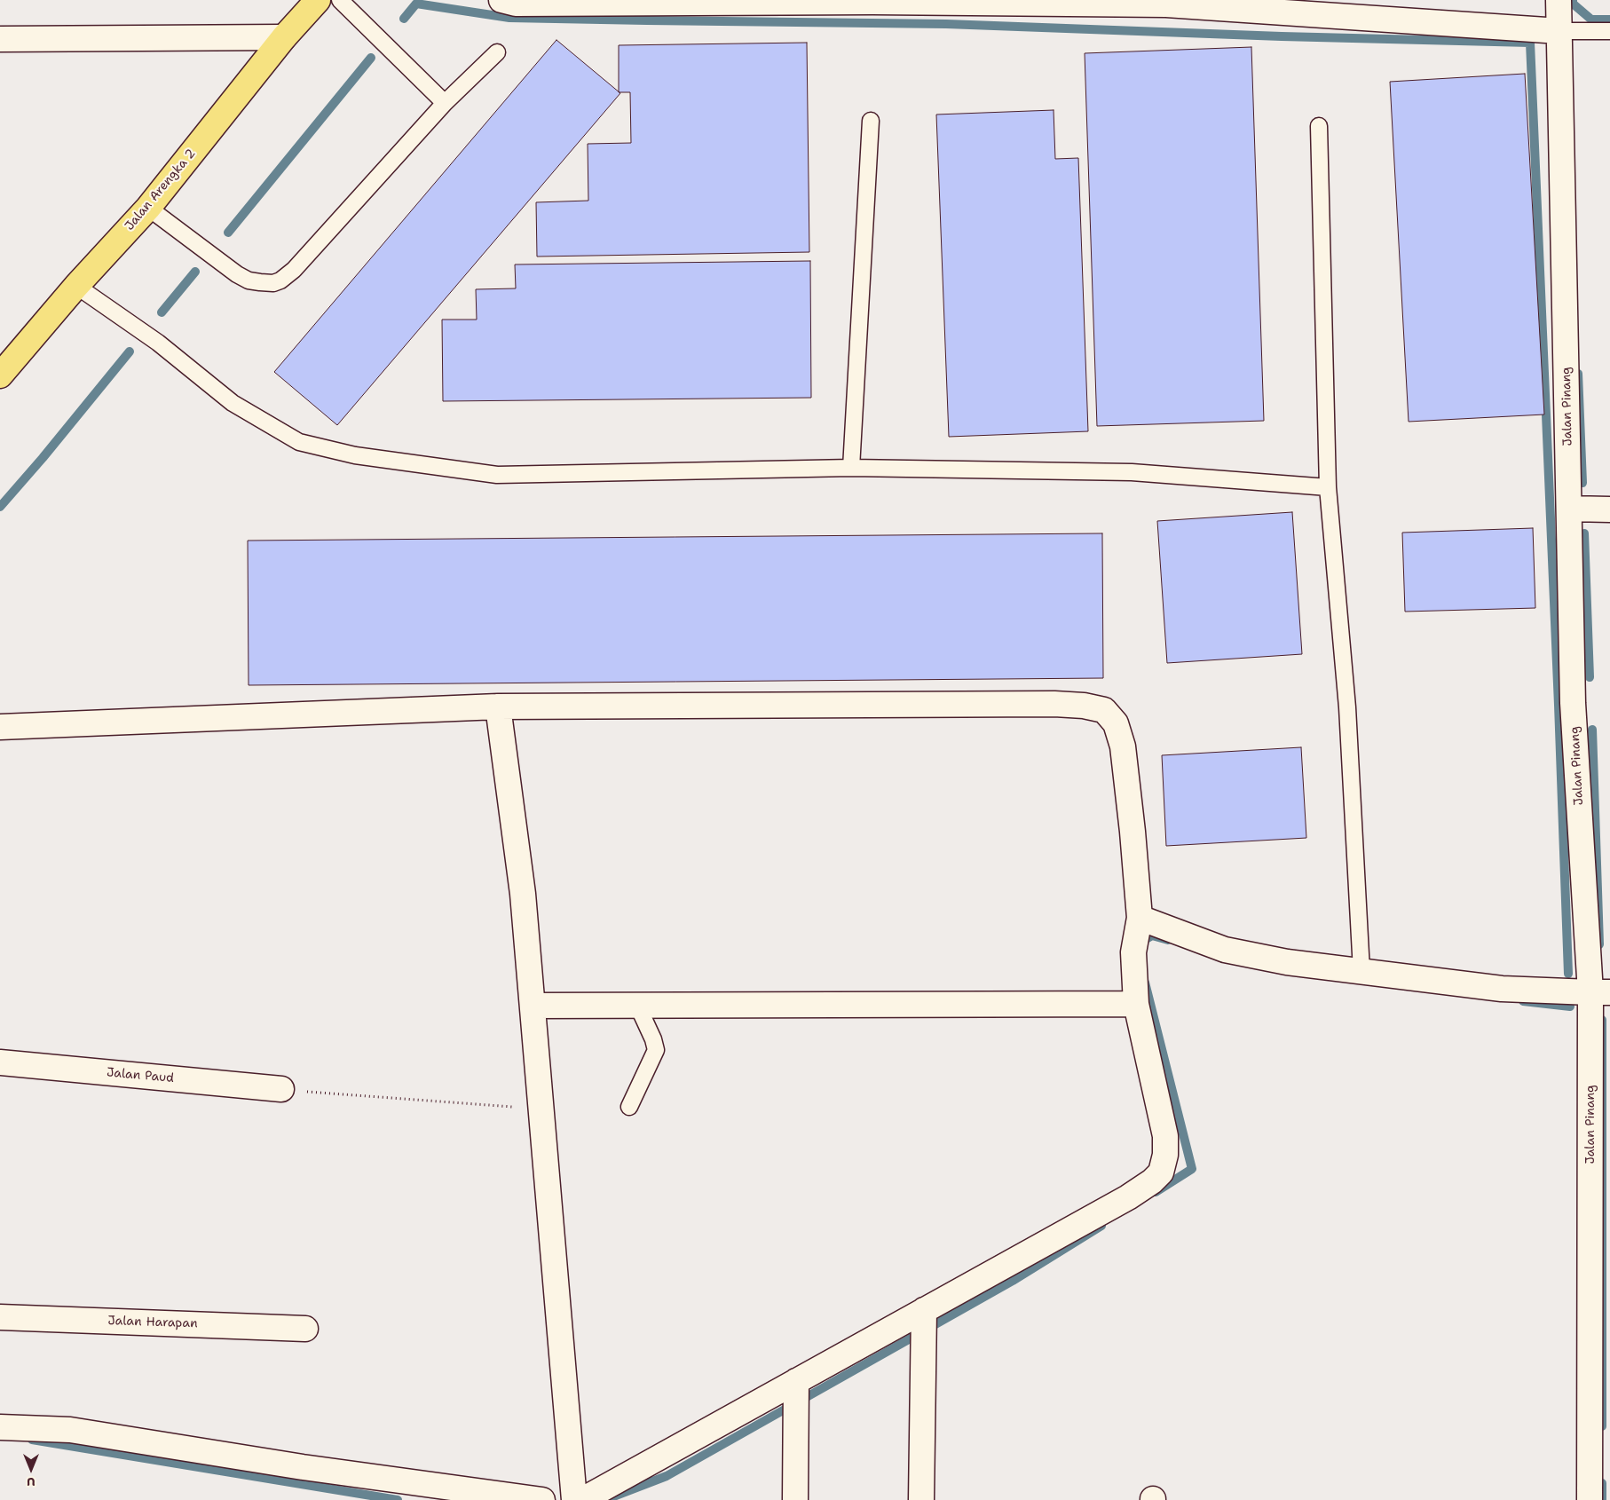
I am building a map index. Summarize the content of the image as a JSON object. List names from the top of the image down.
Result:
{
  "streets": {
    "highway": ["Jalan Arengka 2"],
    "street": ["Jalan Pinang", "Jalan Paud", "Jalan Harapan"]
  },
  "north": "bottom"
}
